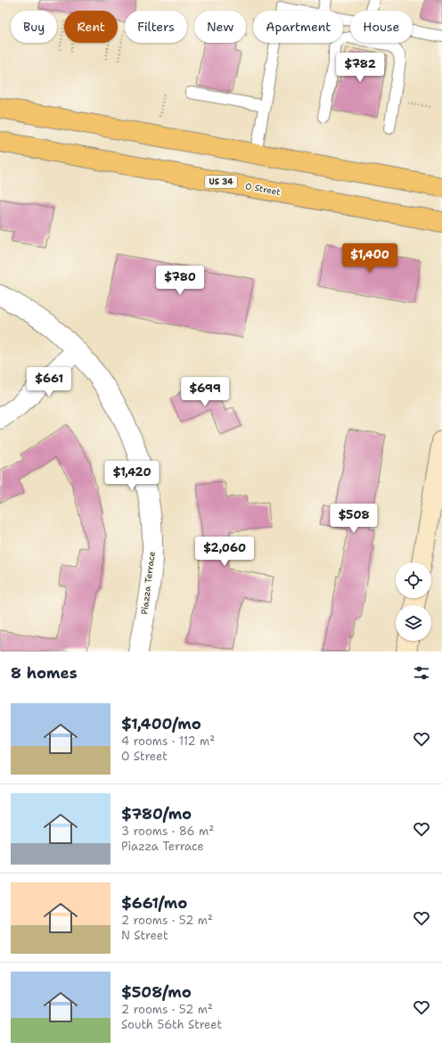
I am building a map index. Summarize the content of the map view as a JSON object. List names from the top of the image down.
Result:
{
  "streets": {
    "main road": ["US 34", "O Street"],
    "street": ["Piazza Terrace"]
  },
  "page": {
    "chip": [
      "Buy",
      "Rent",
      "Filters",
      "New",
      "Apartment",
      "House"
    ],
    "price": [
      "$782",
      "$1,400",
      "$780",
      "$661",
      "$699",
      "$1,420",
      "$508",
      "$2,060"
    ],
    "heading": "8 homes",
    "list": [
      {
        "name": "$1,400/mo",
        "note": "4 rooms · 112 m² · O Street"
      },
      {
        "name": "$780/mo",
        "note": "3 rooms · 86 m² · Piazza Terrace"
      },
      {
        "name": "$661/mo",
        "note": "2 rooms · 52 m² · N Street"
      },
      {
        "name": "$508/mo",
        "note": "2 rooms · 52 m² · South 56th Street"
      }
    ]
  }
}
